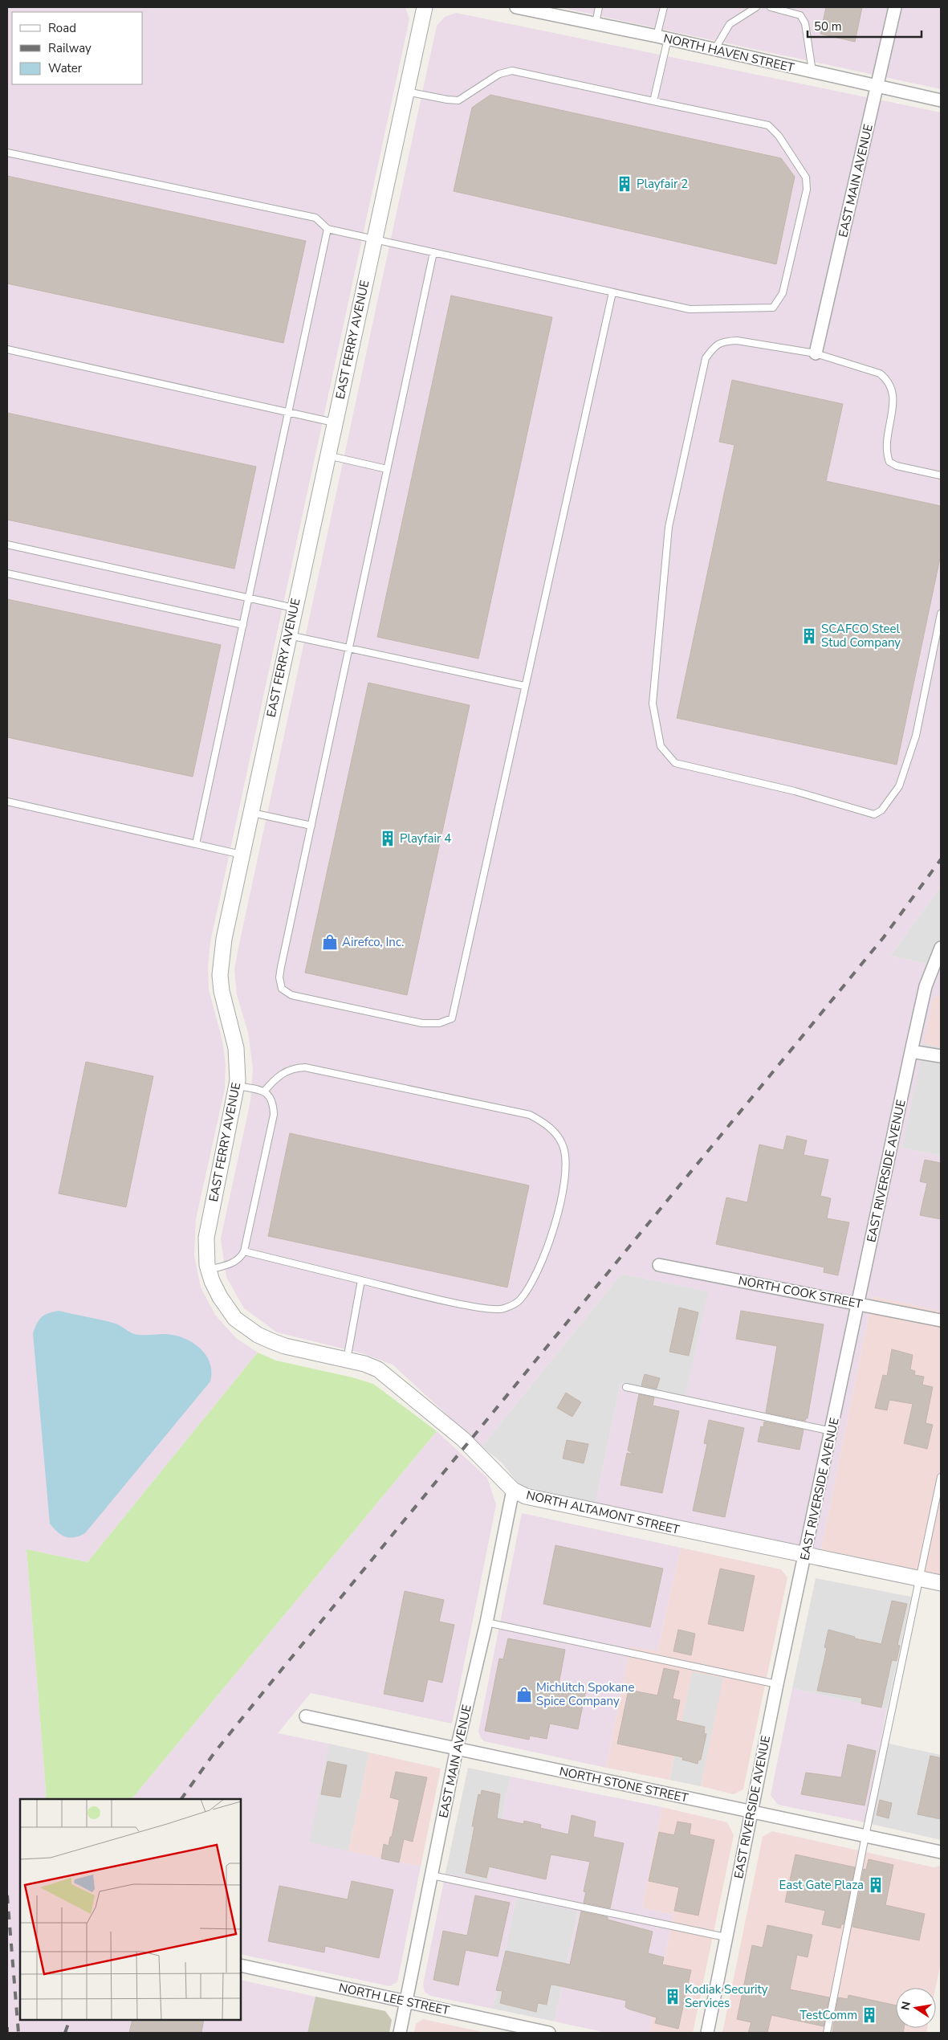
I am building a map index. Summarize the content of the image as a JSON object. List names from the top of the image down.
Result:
{
  "streets": {
    "street": [
      "NORTH HAVEN STREET",
      "EAST MAIN AVENUE",
      "EAST FERRY AVENUE",
      "EAST RIVERSIDE AVENUE",
      "NORTH COOK STREET",
      "NORTH ALTAMONT STREET",
      "NORTH STONE STREET",
      "NORTH LEE STREET"
    ]
  },
  "crossings": [
    ["NORTH HAVEN STREET", "EAST MAIN AVENUE"],
    ["EAST MAIN AVENUE", "NORTH ALTAMONT STREET"],
    ["EAST MAIN AVENUE", "NORTH STONE STREET"],
    ["EAST MAIN AVENUE", "NORTH LEE STREET"],
    ["EAST FERRY AVENUE", "NORTH ALTAMONT STREET"],
    ["EAST RIVERSIDE AVENUE", "NORTH COOK STREET"],
    ["EAST RIVERSIDE AVENUE", "NORTH ALTAMONT STREET"],
    ["EAST RIVERSIDE AVENUE", "NORTH STONE STREET"]
  ],
  "places": {
    "building": [
      "Playfair 2",
      "SCAFCO Steel Stud Company",
      "Playfair 4",
      "East Gate Plaza",
      "Kodiak Security Services",
      "TestComm"
    ],
    "shop": ["Airefco, Inc.", "Michlitch Spokane Spice Company"]
  },
  "legend": ["Road", "Railway", "Water"],
  "scale_bar": "50 m",
  "north": "left"
}
